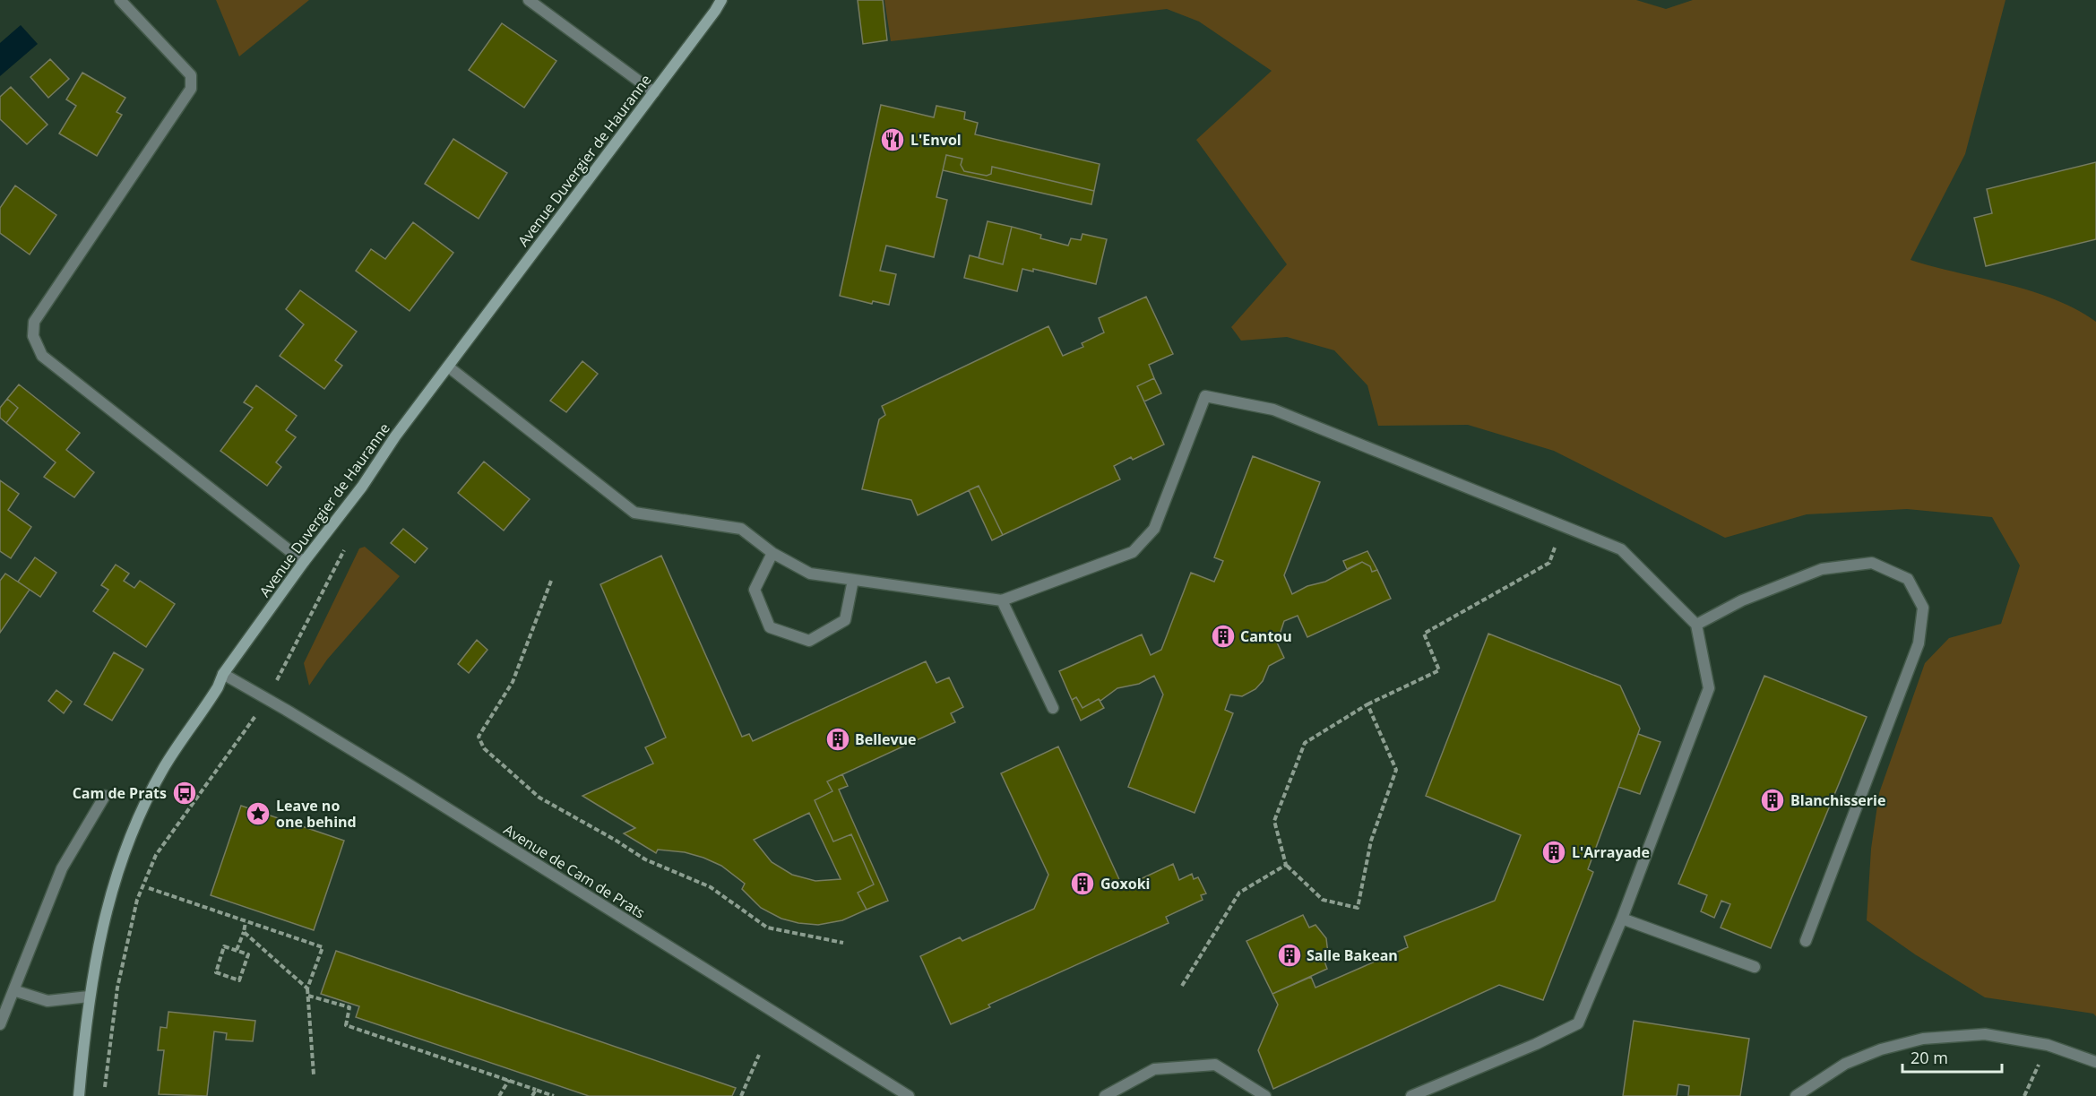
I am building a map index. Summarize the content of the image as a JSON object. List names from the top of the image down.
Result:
{
  "streets": {
    "main road": ["Avenue Duvergier de Hauranne"],
    "street": ["Avenue de Cam de Prats"]
  },
  "crossings": [
    ["Avenue Duvergier de Hauranne", "Avenue de Cam de Prats"]
  ],
  "places": {
    "restaurant": ["L'Envol"],
    "building": [
      "Cantou",
      "Bellevue",
      "Blanchisserie",
      "L'Arrayade",
      "Goxoki",
      "Salle Bakean"
    ],
    "bus stop": ["Cam de Prats"],
    "place": ["Leave no one behind"]
  },
  "scale_bar": "20 m"
}
